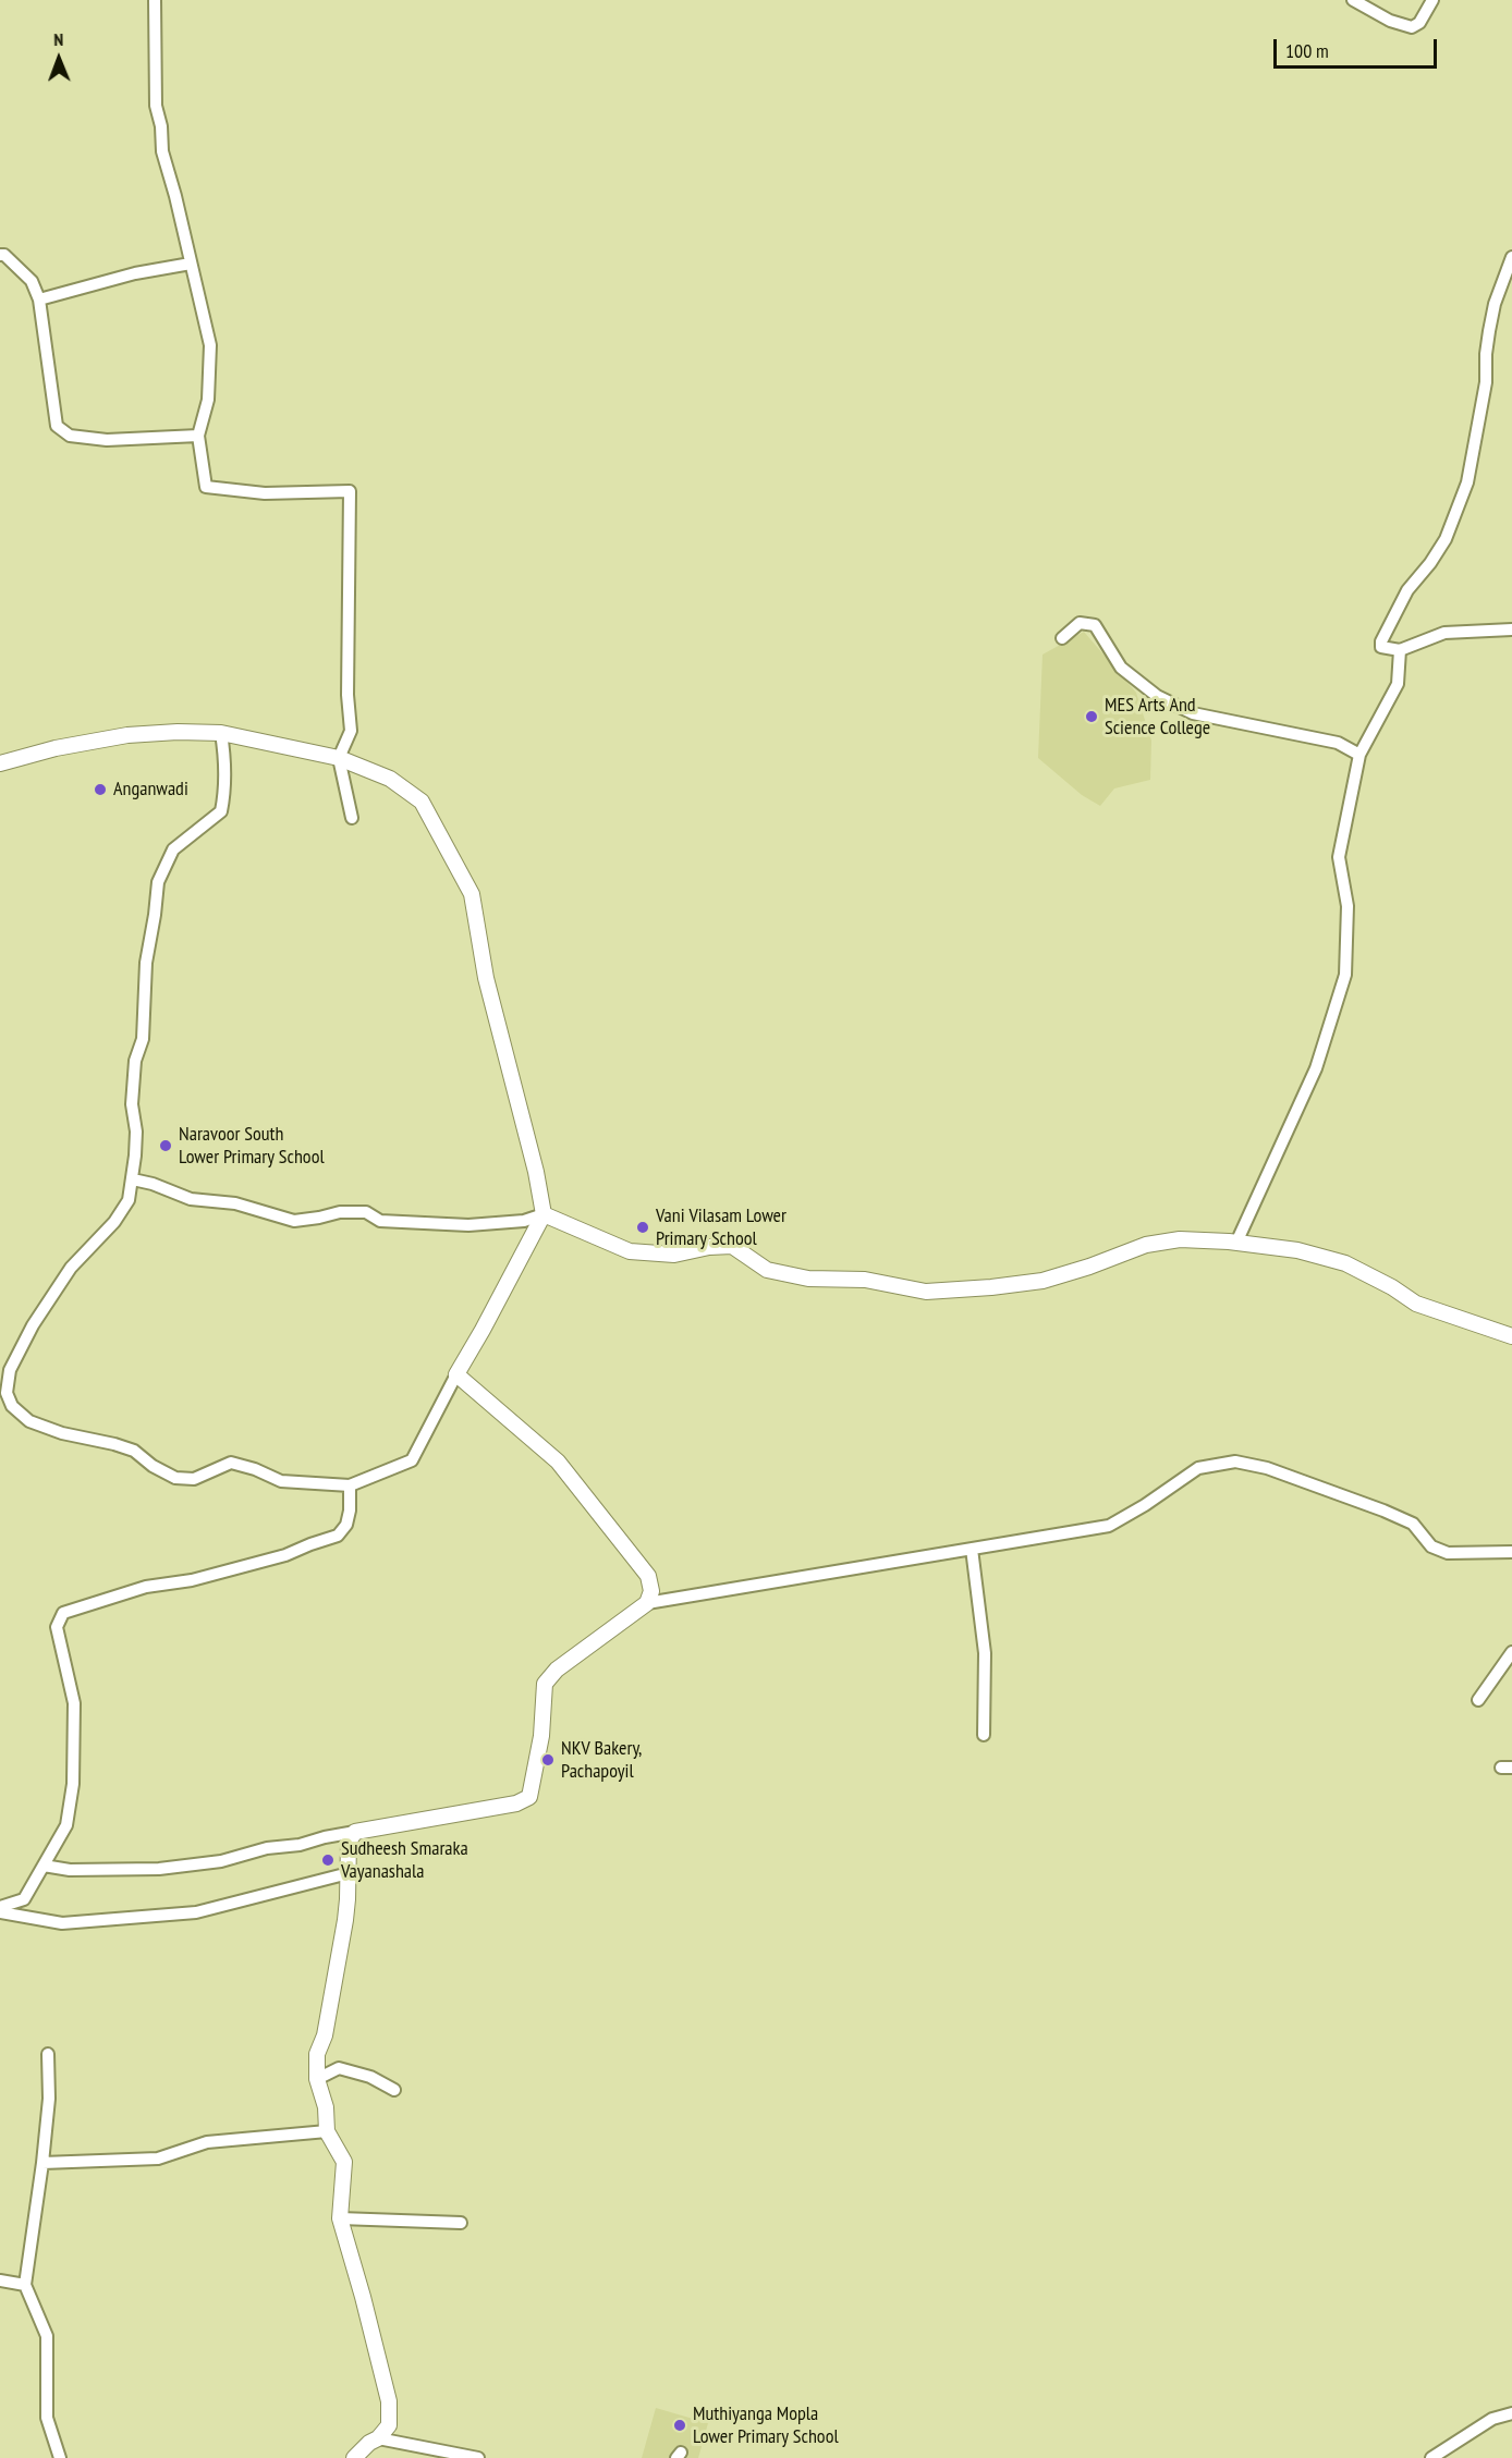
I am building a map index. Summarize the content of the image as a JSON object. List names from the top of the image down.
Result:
{
  "places": [
    "MES Arts And Science College",
    "Anganwadi",
    "Naravoor South Lower Primary School",
    "Vani Vilasam Lower Primary School",
    "NKV Bakery, Pachapoyil",
    "Sudheesh Smaraka Vayanashala",
    "Muthiyanga Mopla Lower Primary School"
  ],
  "scale_bar": "100 m",
  "north": "top"
}
